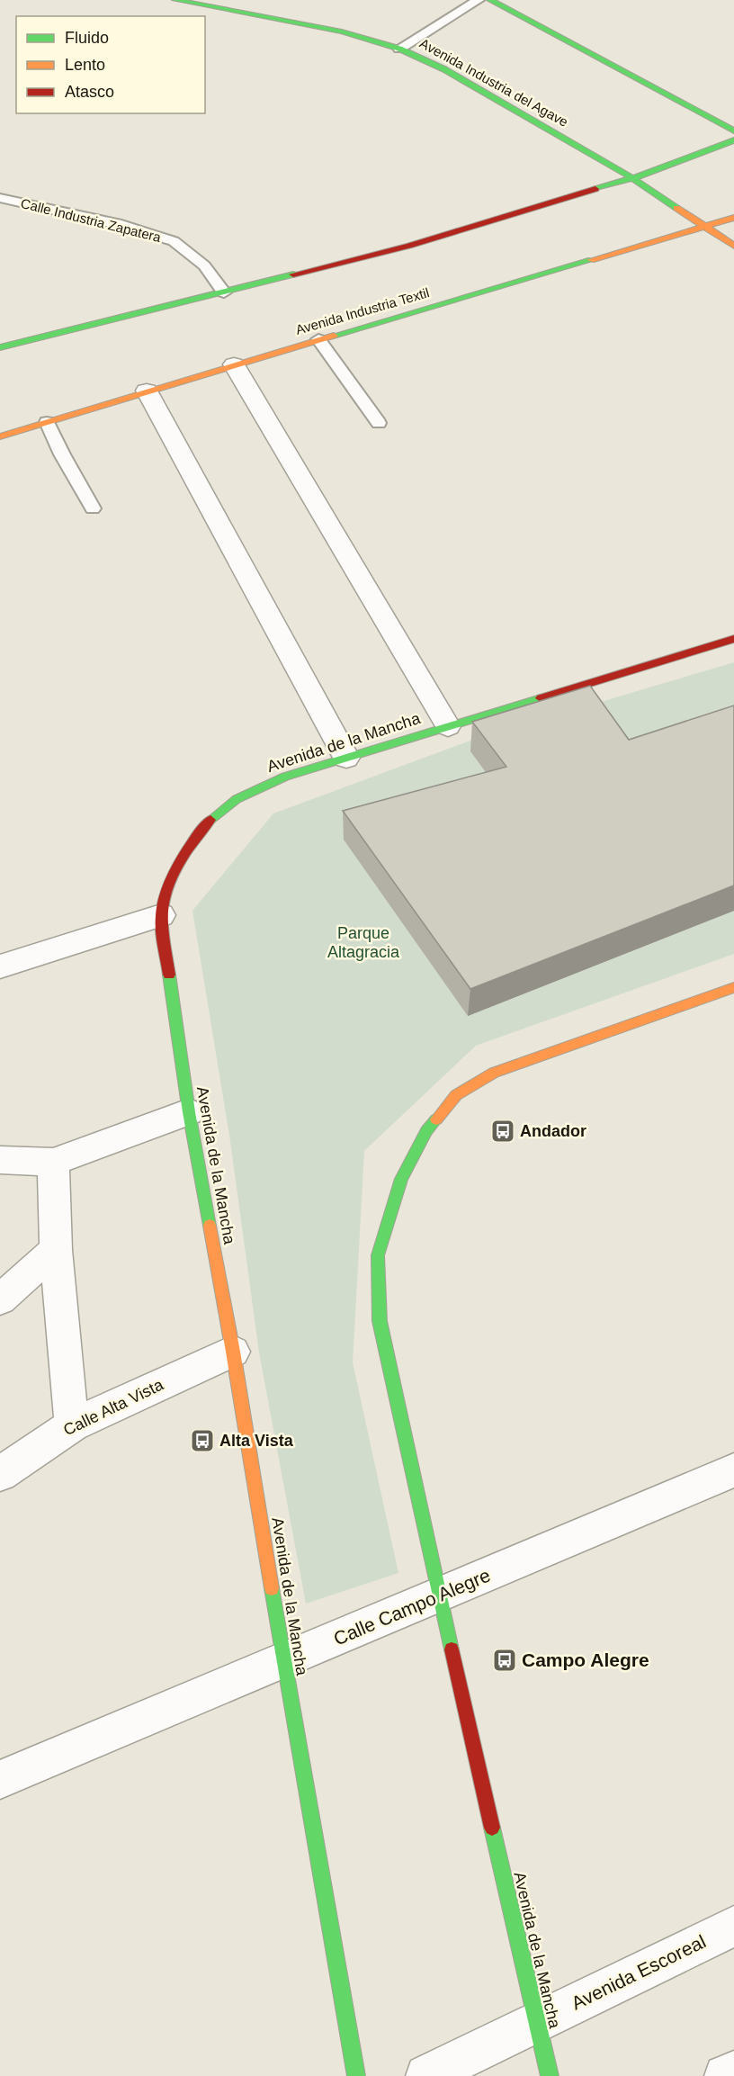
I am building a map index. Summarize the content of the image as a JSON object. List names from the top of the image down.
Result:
{
  "streets": {
    "street": [
      "Avenida Industria del Agave",
      "Avenida Industria Textil",
      "Avenida de la Mancha",
      "Calle Alta Vista",
      "Calle Campo Alegre",
      "Avenida Escoreal"
    ],
    "lane": ["Calle Industria Zapatera"]
  },
  "crossings": [
    ["Avenida Industria del Agave", "Avenida Industria Textil"],
    ["Avenida de la Mancha", "Calle Alta Vista"],
    ["Avenida de la Mancha", "Calle Campo Alegre"],
    ["Avenida de la Mancha", "Avenida Escoreal"]
  ],
  "parks": ["Parque Altagracia"],
  "places": {
    "bus stop": ["Andador", "Alta Vista", "Campo Alegre"]
  },
  "legend": ["Fluido", "Lento", "Atasco"]
}
